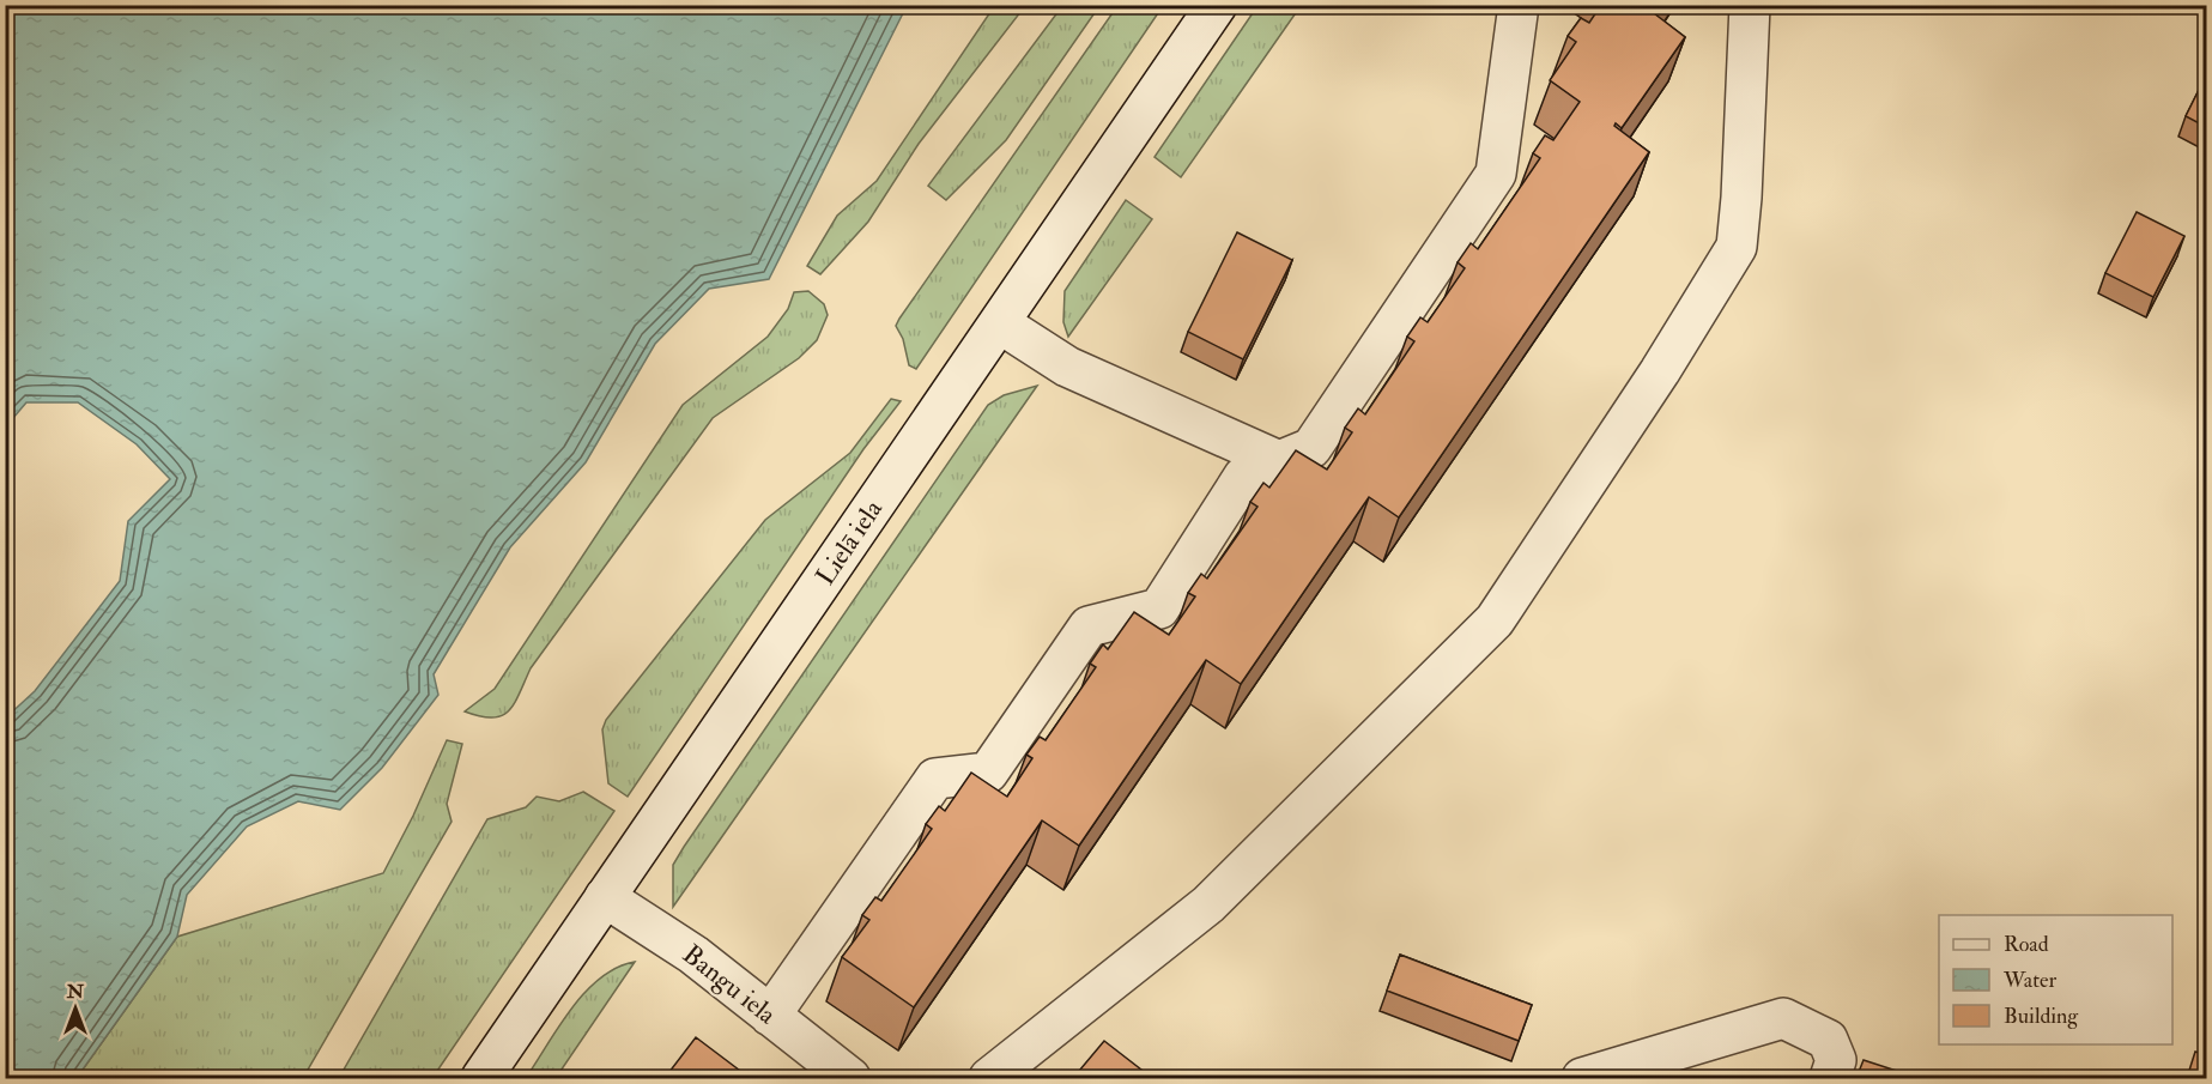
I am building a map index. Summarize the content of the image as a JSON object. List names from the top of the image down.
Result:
{
  "streets": {
    "street": ["Lielā iela", "Bangu iela"]
  },
  "crossings": [
    ["Lielā iela", "Bangu iela"]
  ],
  "legend": ["Road", "Water", "Building"],
  "north": "top"
}
